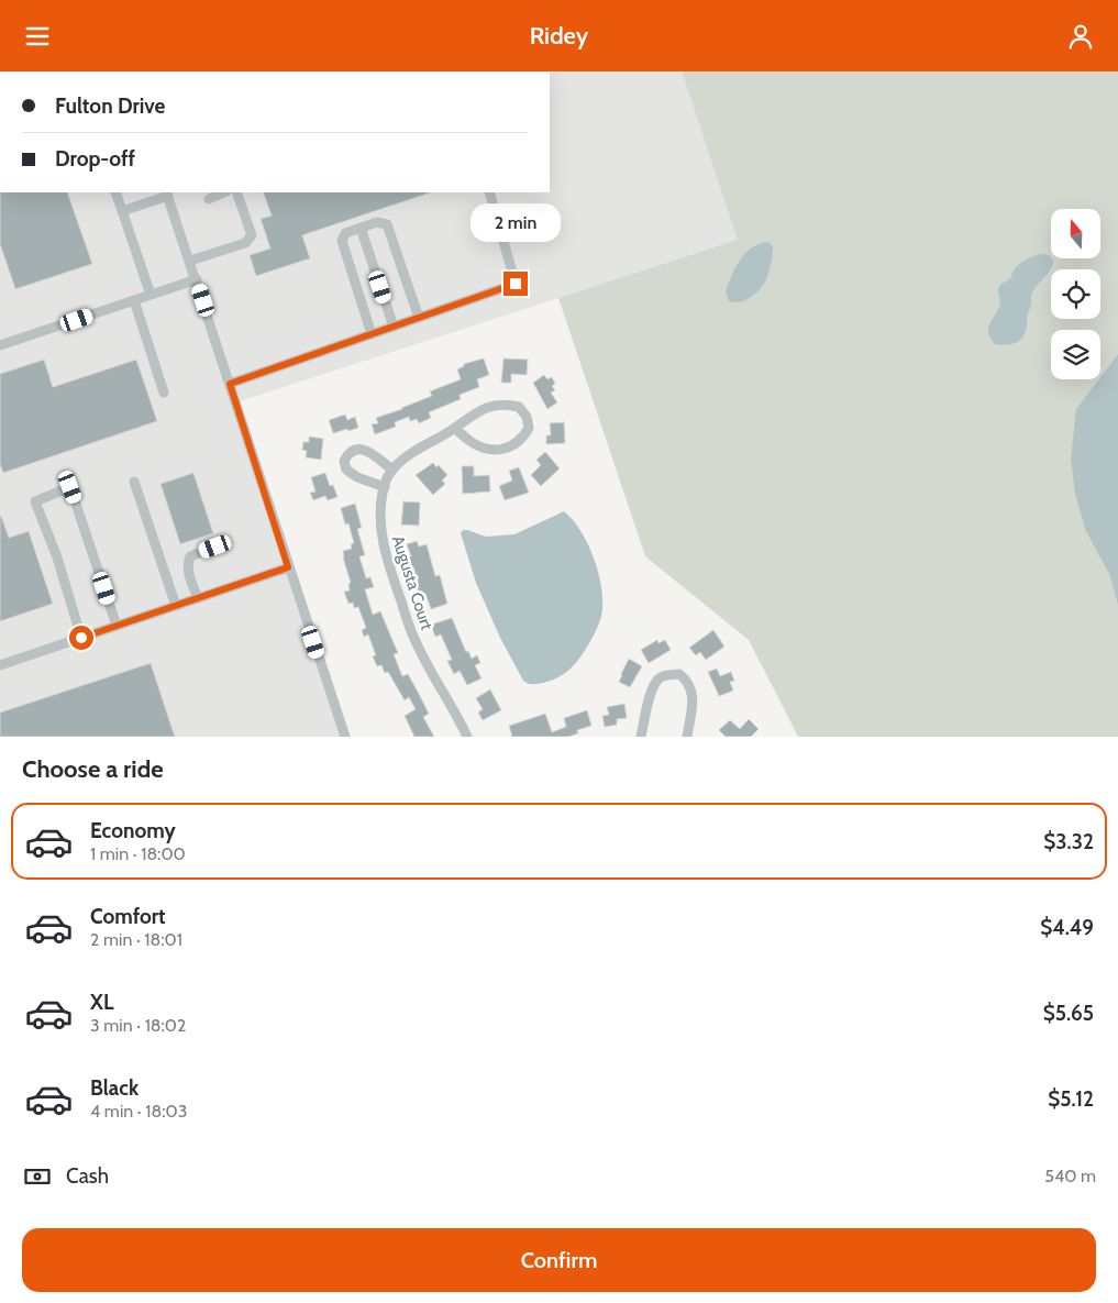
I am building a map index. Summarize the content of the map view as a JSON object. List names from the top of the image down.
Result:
{
  "streets": {
    "street": ["Augusta Court"]
  },
  "north": "top",
  "page": {
    "header": "Ridey",
    "banner": ["Fulton Drive", "Drop-off"],
    "bubble": "2 min",
    "heading": "Choose a ride",
    "list": [
      {
        "name": "Economy",
        "note": "1 min · 18:00",
        "value": "$3.32"
      },
      {
        "name": "Comfort",
        "note": "2 min · 18:01",
        "value": "$4.49"
      },
      {
        "name": "XL",
        "note": "3 min · 18:02",
        "value": "$5.65"
      },
      {
        "name": "Black",
        "note": "4 min · 18:03",
        "value": "$5.12"
      }
    ],
    "pay": ["Cash", "540 m"],
    "buttons": "Confirm"
  }
}
